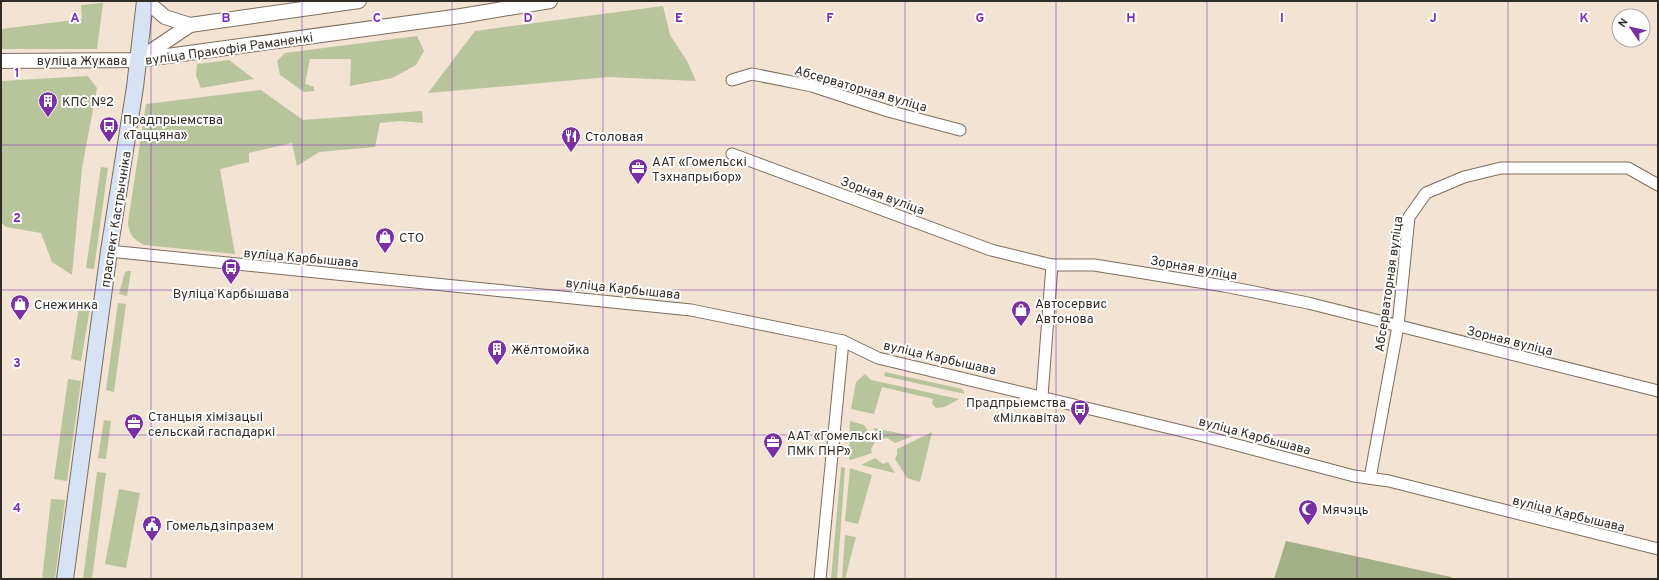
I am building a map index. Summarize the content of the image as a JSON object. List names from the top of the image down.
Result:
{
  "streets": {
    "main road": ["праспект Кастрычніка"],
    "street": [
      "вуліца Пракофія Раманенкі",
      "вуліца Жукава",
      "Абсерваторная вуліца",
      "Зорная вуліца",
      "вуліца Карбышава"
    ]
  },
  "crossings": [
    ["вуліца Пракофія Раманенкі", "вуліца Жукава"],
    ["вуліца Пракофія Раманенкі", "праспект Кастрычніка"],
    ["вуліца Жукава", "праспект Кастрычніка"],
    ["Абсерваторная вуліца", "Зорная вуліца"],
    ["Абсерваторная вуліца", "вуліца Карбышава"],
    ["праспект Кастрычніка", "вуліца Карбышава"]
  ],
  "places": {
    "building": ["КПС №2", "Жёлтомойка"],
    "bus stop": ["Прадпрыемства «Таццяна»", "Вуліца Карбышава", "Прадпрыемства «Мілкавіта»"],
    "restaurant": ["Столовая"],
    "office": ["ААТ «Гомельскі Тэхнапрыбор»", "Станцыя хімізацыі сельскай гаспадаркі", "ААТ «Гомельскі ПМК ПНР»"],
    "shop": ["СТО", "Снежинка", "Автосервис Автонова"],
    "mosque": ["Мячэць"],
    "public building": ["Гомельдзіпразем"]
  },
  "north": "top left",
  "grid": {
    "columns": [
      "A",
      "B",
      "C",
      "D",
      "E",
      "F",
      "G",
      "H",
      "I",
      "J",
      "K"
    ],
    "rows": [
      "1",
      "2",
      "3",
      "4"
    ]
  }
}
